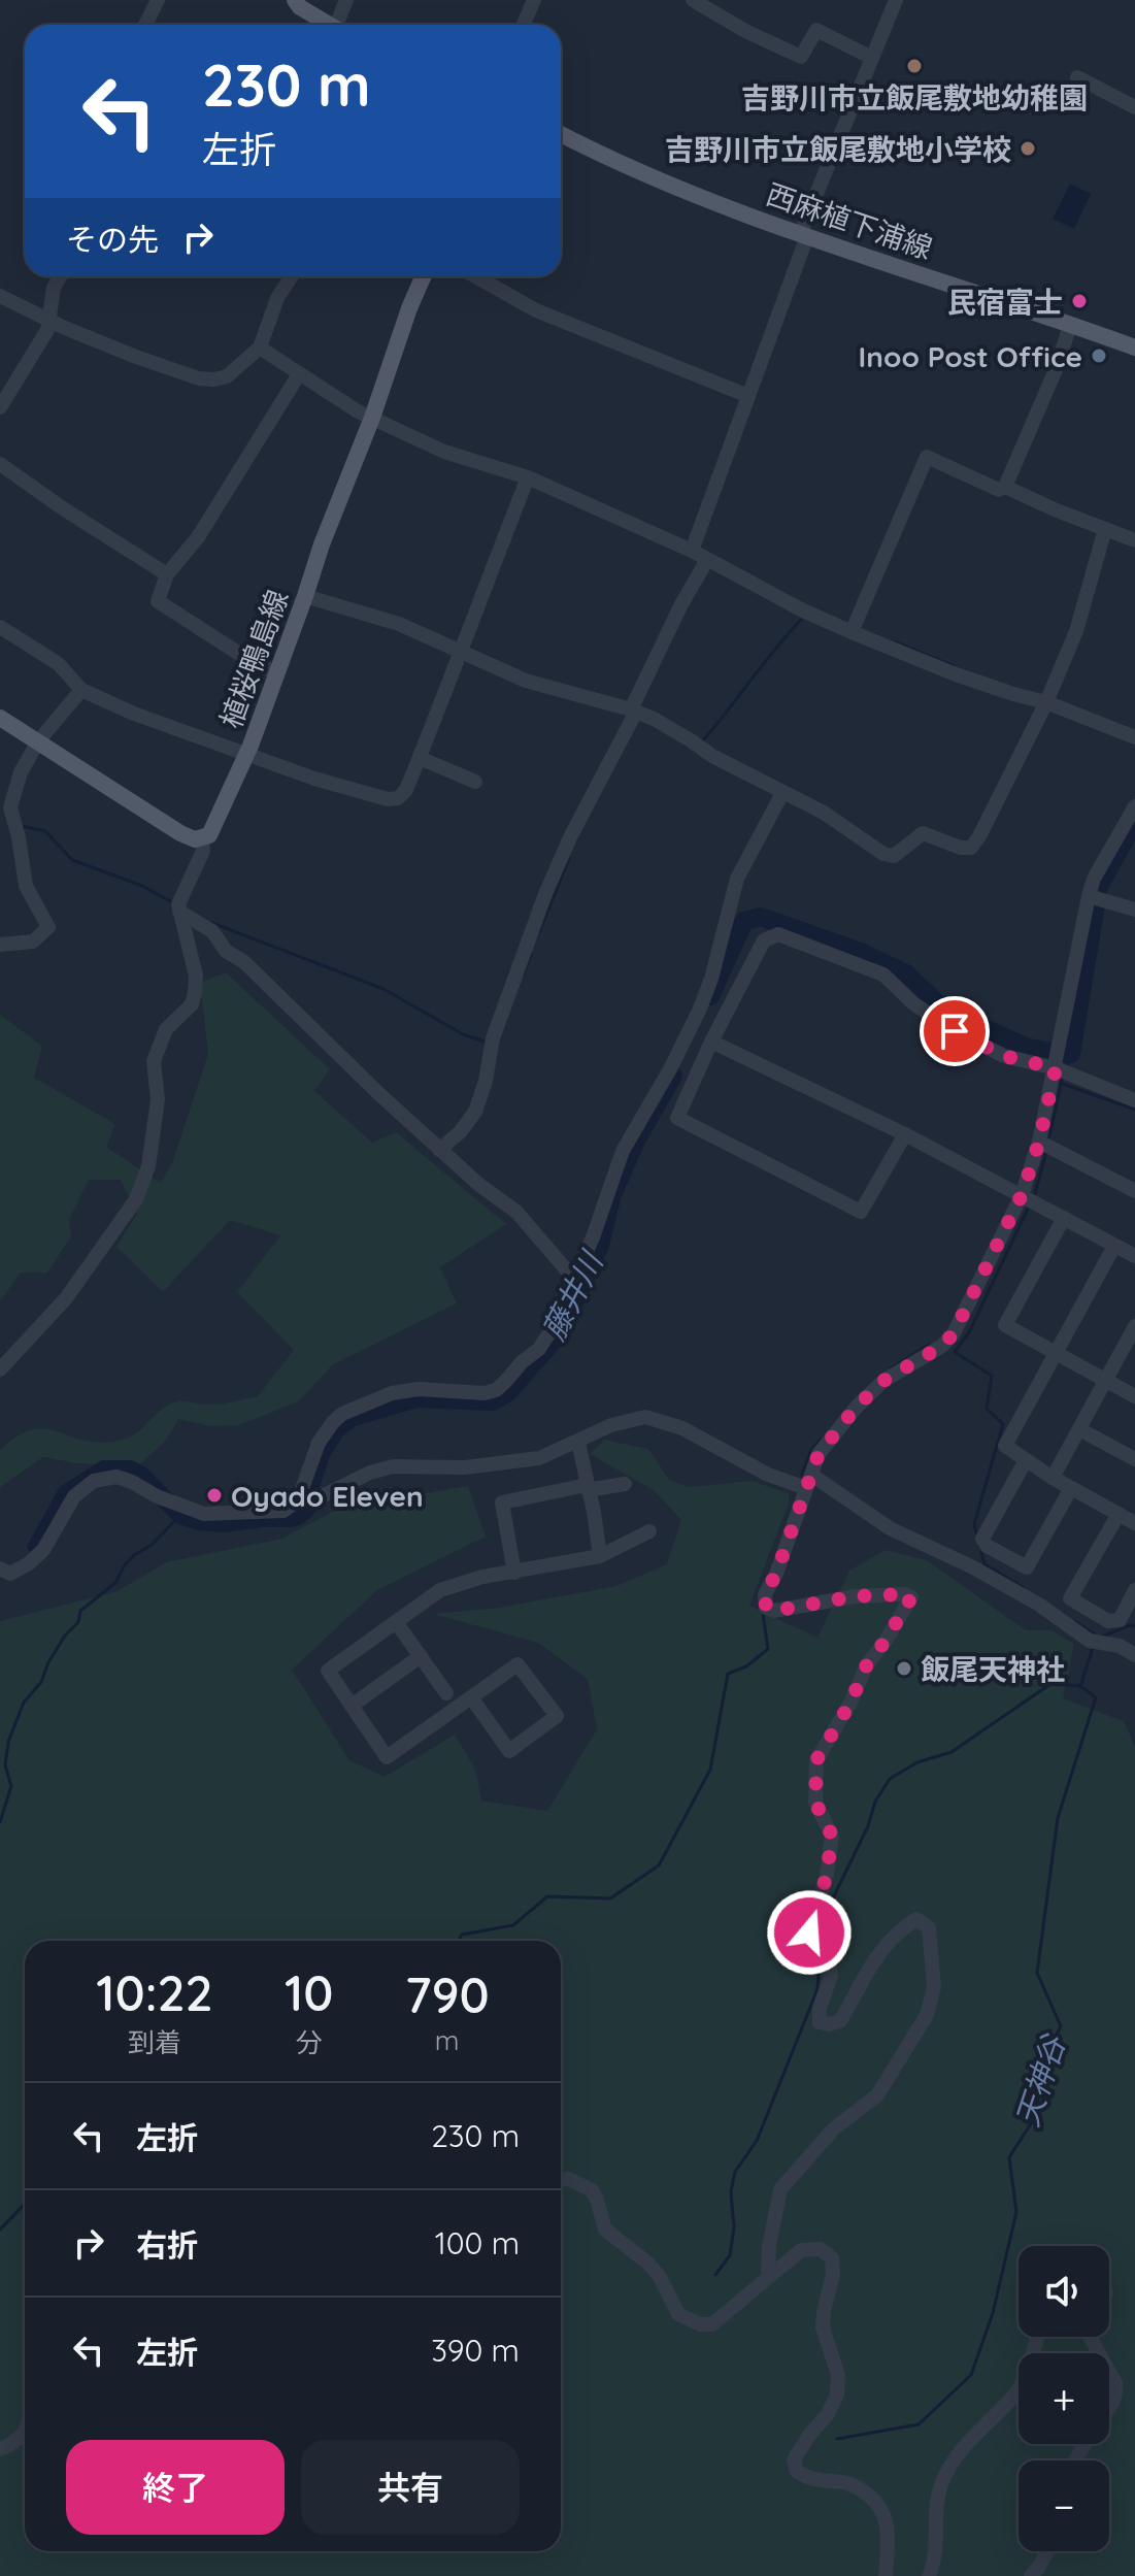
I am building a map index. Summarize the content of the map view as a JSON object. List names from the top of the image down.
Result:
{
  "streets": {
    "main road": ["西麻植下浦線", "植桜鴨島線"]
  },
  "water": ["藤井川", "天神谷"],
  "places": [
    "吉野川市立飯尾敷地幼稚園",
    "吉野川市立飯尾敷地小学校",
    "民宿富士",
    "Inoo Post Office",
    "Oyado Eleven",
    "飯尾天神社"
  ],
  "page": {
    "turn": ["230 m", "左折"],
    "then": "その先",
    "eta": [
      "10:22",
      "到着",
      "10",
      "分",
      "790",
      "m"
    ],
    "list": [
      {
        "name": "左折",
        "value": "230 m"
      },
      {
        "name": "右折",
        "value": "100 m"
      },
      {
        "name": "左折",
        "value": "390 m"
      }
    ],
    "map_buttons": ["+", "−"],
    "buttons": ["終了", "共有"]
  }
}
